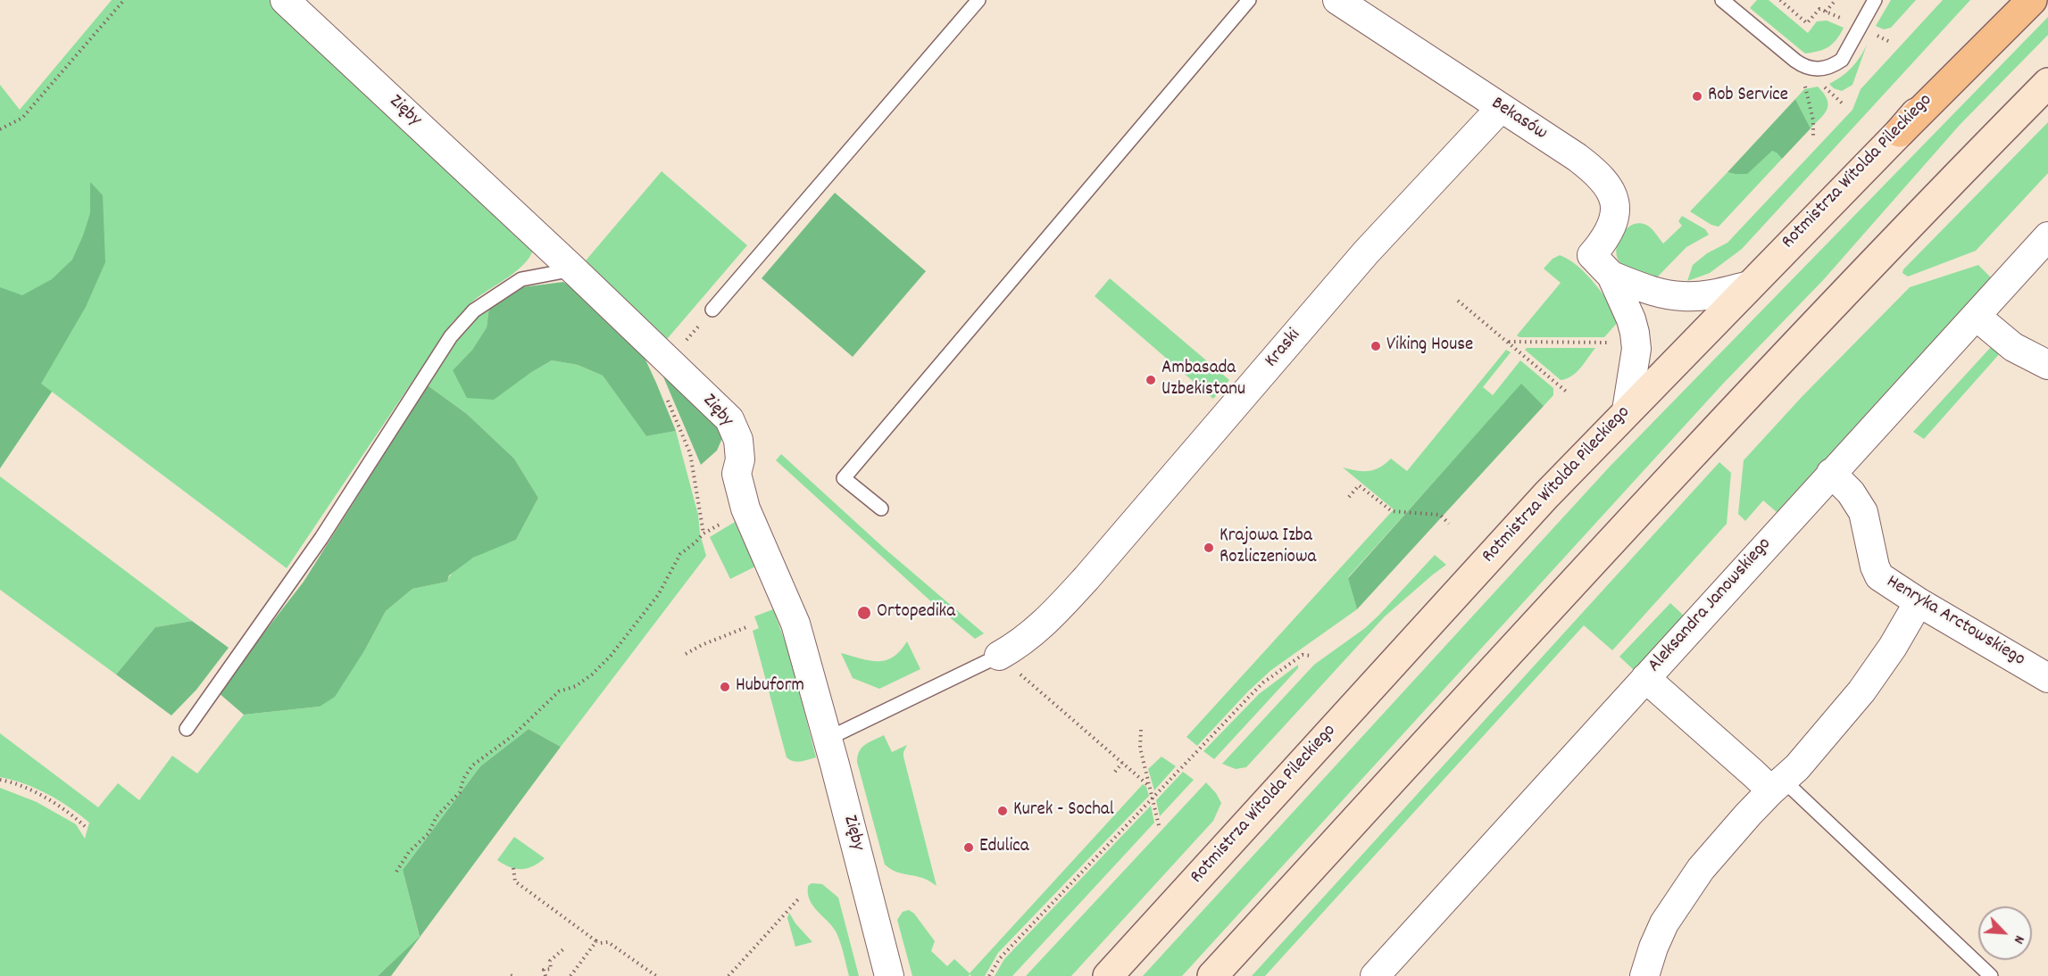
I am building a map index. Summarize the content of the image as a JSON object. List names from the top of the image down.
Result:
{
  "streets": {
    "main road": ["Rotmistrza Witolda Pileckiego"],
    "street": [
      "Zięby",
      "Bekasów",
      "Kraski",
      "Aleksandra Janowskiego",
      "Henryka Arctowskiego"
    ]
  },
  "crossings": [
    ["Bekasów", "Rotmistrza Witolda Pileckiego"],
    ["Bekasów", "Kraski"],
    ["Aleksandra Janowskiego", "Henryka Arctowskiego"]
  ],
  "places": [
    "Rob Service",
    "Viking House",
    "Ambasada Uzbekistanu",
    "Krajowa Izba Rozliczeniowa",
    "Ortopedika",
    "Hubuform",
    "Kurek - Sochal",
    "Edulica"
  ],
  "north": "bottom right"
}
